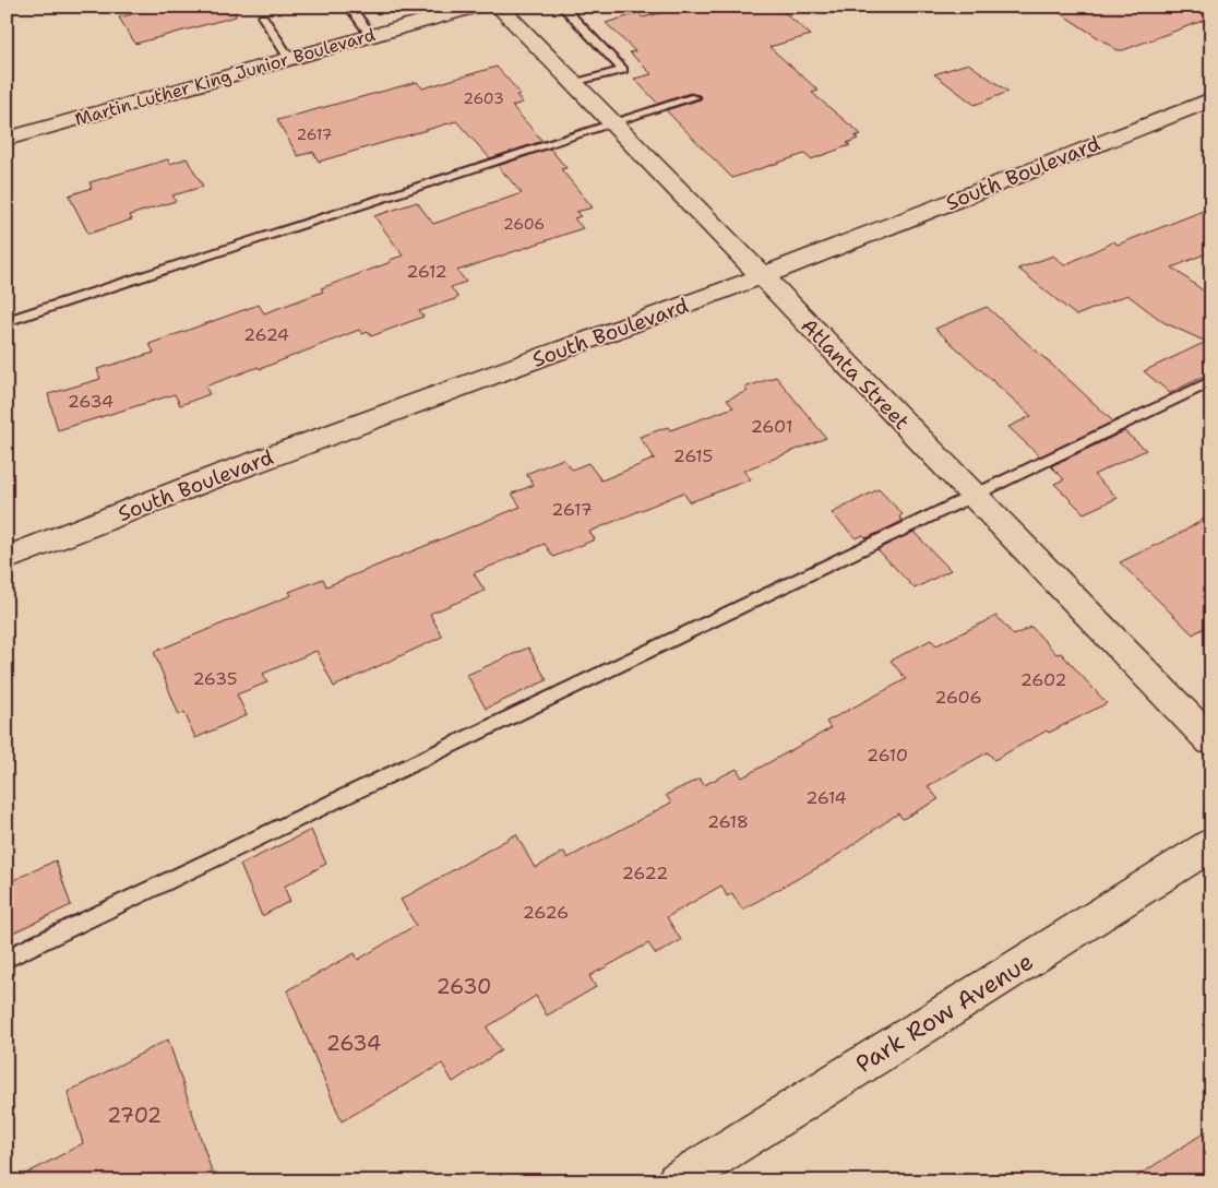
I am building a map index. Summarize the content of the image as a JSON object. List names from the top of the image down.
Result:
{
  "streets": {
    "street": [
      "Martin Luther King Junior Boulevard",
      "South Boulevard",
      "Atlanta Street",
      "Park Row Avenue"
    ]
  },
  "crossings": [
    ["South Boulevard", "Atlanta Street"]
  ],
  "house_numbers": [
    "2603",
    "2617",
    "2606",
    "2612",
    "2624",
    "2634",
    "2601",
    "2615",
    "2617",
    "2635",
    "2602",
    "2606",
    "2610",
    "2614",
    "2618",
    "2622",
    "2626",
    "2630",
    "2634",
    "2702"
  ]
}
